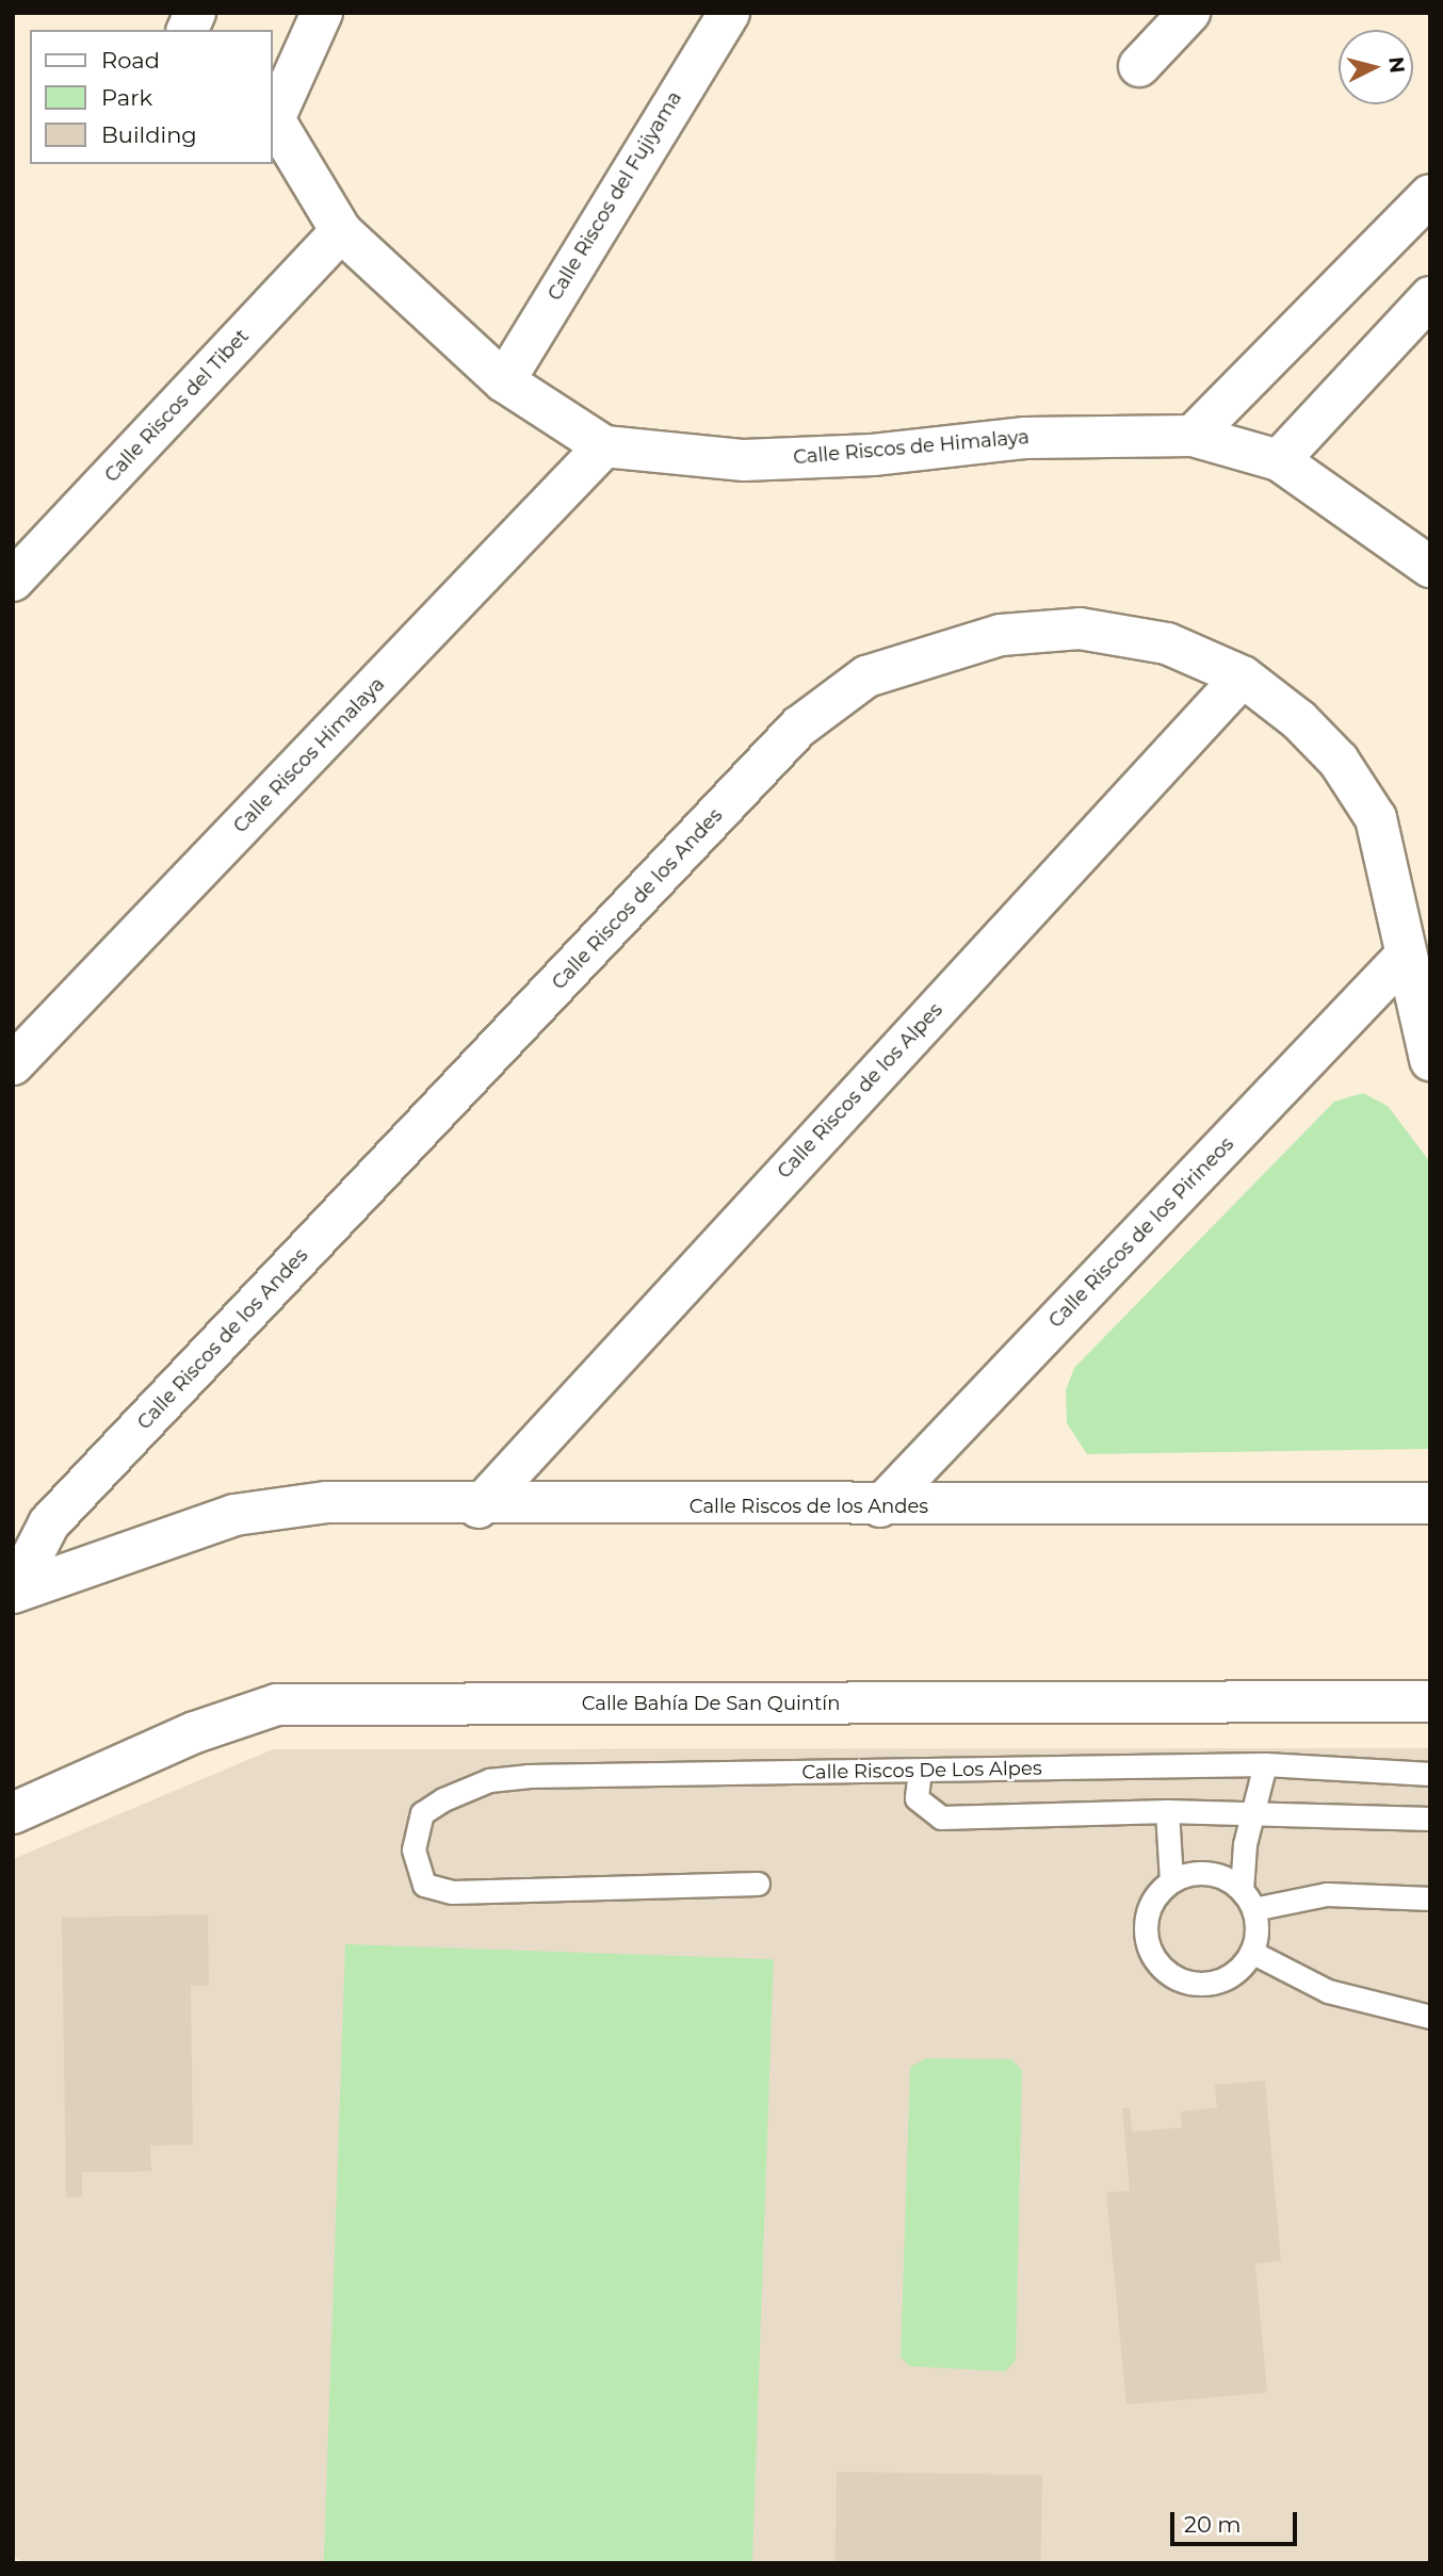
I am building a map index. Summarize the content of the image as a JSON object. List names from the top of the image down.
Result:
{
  "streets": {
    "street": [
      "Calle Riscos del Fujiyama",
      "Calle Riscos del Tibet",
      "Calle Riscos de Himalaya",
      "Calle Riscos Himalaya",
      "Calle Riscos de los Andes",
      "Calle Riscos de los Alpes",
      "Calle Riscos de los Pirineos",
      "Calle Bahía De San Quintín"
    ],
    "lane": ["Calle Riscos De Los Alpes"]
  },
  "crossings": [
    ["Calle Riscos del Fujiyama", "Calle Riscos de Himalaya"],
    ["Calle Riscos del Tibet", "Calle Riscos de Himalaya"],
    ["Calle Riscos de Himalaya", "Calle Riscos Himalaya"],
    ["Calle Riscos de los Andes", "Calle Riscos de los Alpes"],
    ["Calle Riscos de los Andes", "Calle Riscos de los Pirineos"]
  ],
  "legend": ["Road", "Park", "Building"],
  "scale_bar": "20 m",
  "north": "right"
}
